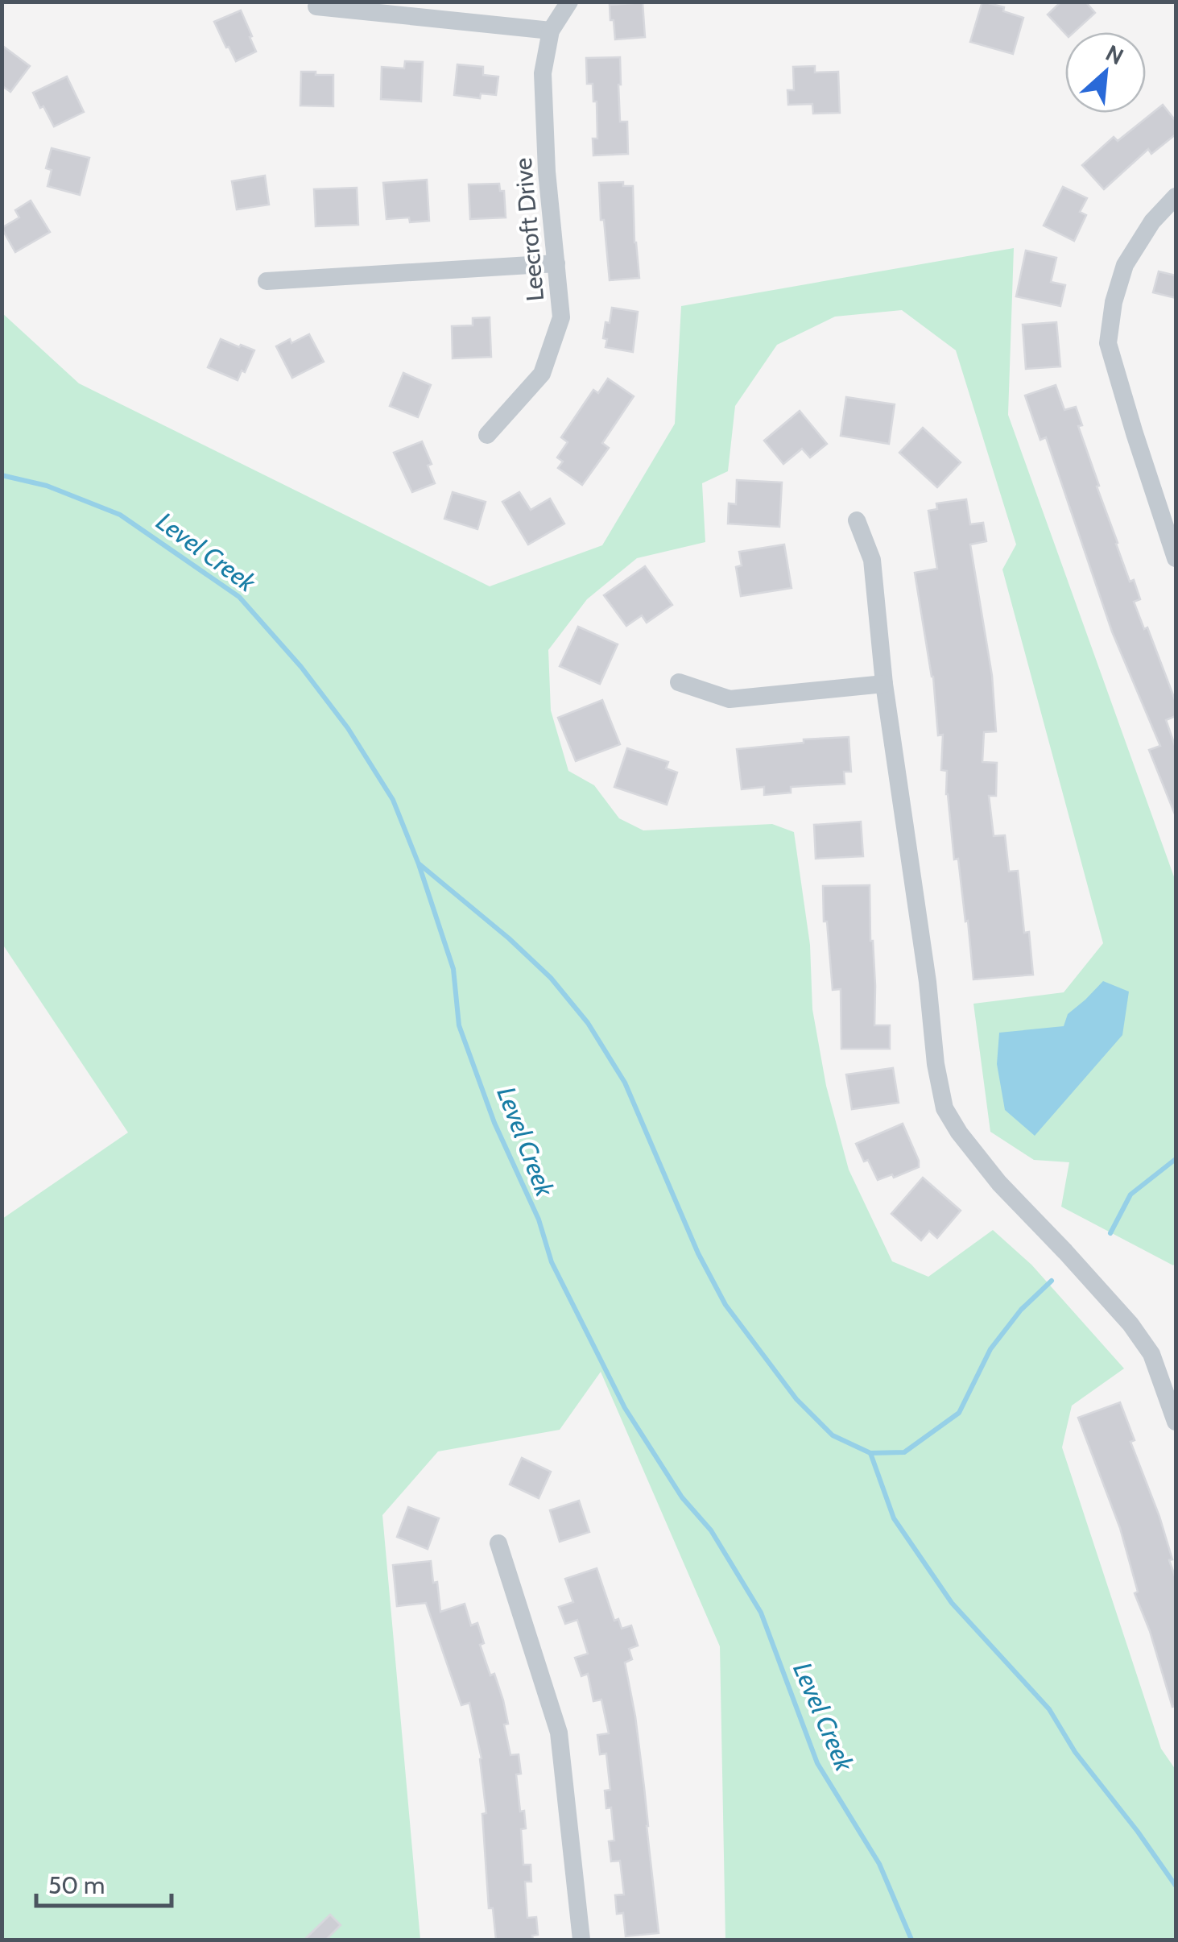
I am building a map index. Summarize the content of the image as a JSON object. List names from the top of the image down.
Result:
{
  "streets": {
    "street": ["Leecroft Drive"]
  },
  "water": ["Level Creek"],
  "scale_bar": "50 m",
  "north": "top right"
}
